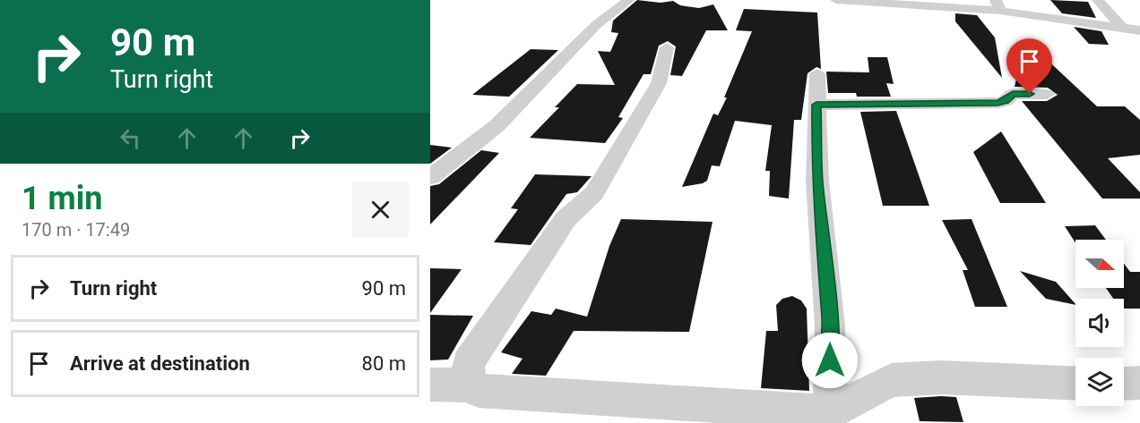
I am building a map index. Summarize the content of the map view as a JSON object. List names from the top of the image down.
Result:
{
  "north": "right",
  "page": {
    "turn": ["90 m", "Turn right"],
    "heading": ["1 min", "170 m · 17:49"],
    "list": [
      {
        "name": "Turn right",
        "value": "90 m"
      },
      {
        "name": "Arrive at destination",
        "value": "80 m"
      }
    ]
  }
}
